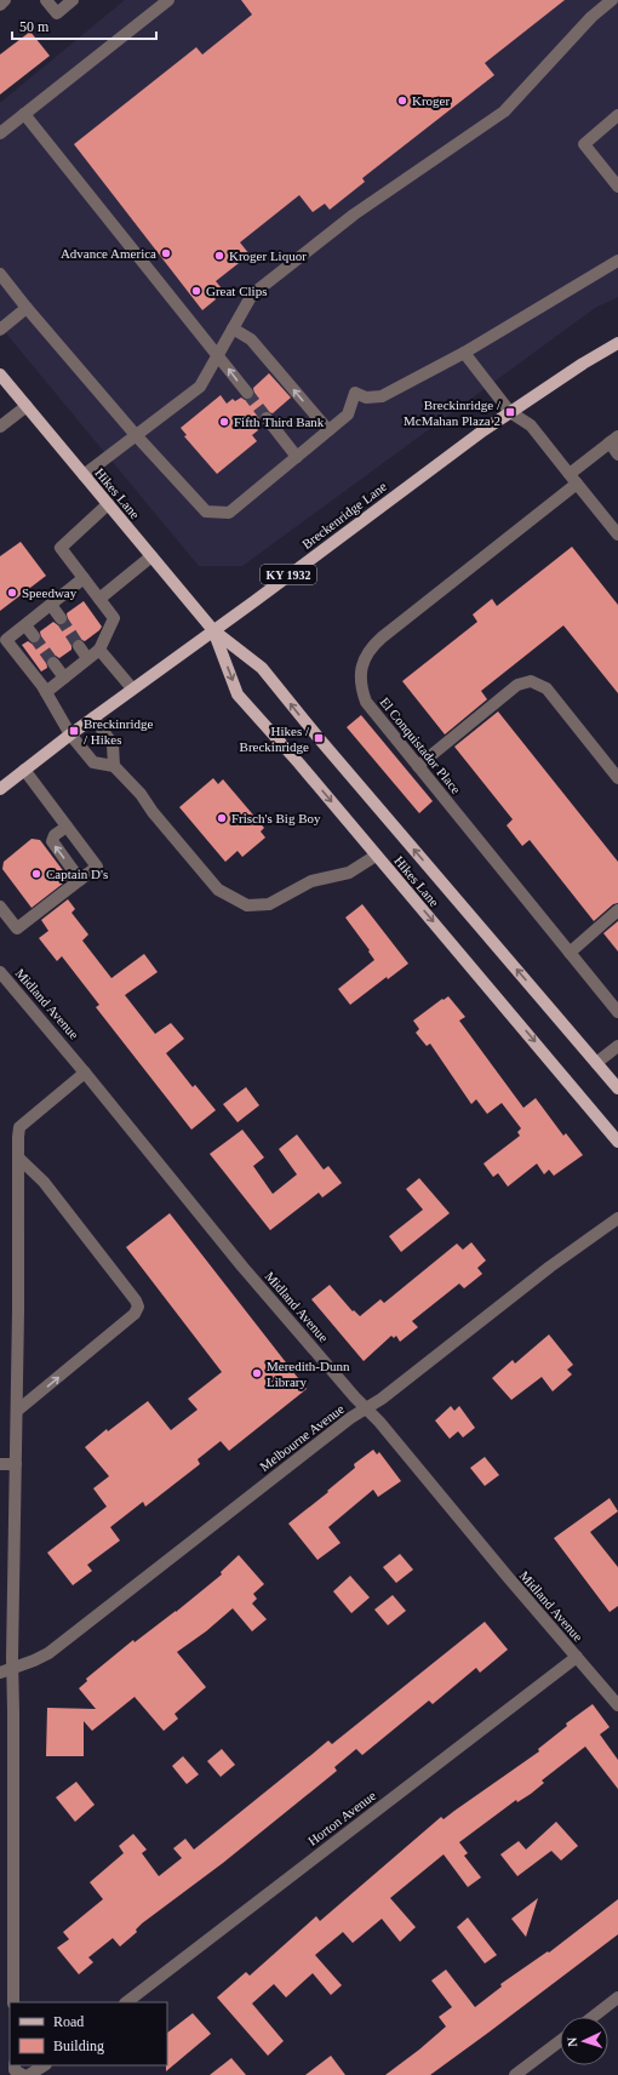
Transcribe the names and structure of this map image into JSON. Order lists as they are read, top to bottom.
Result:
{
  "streets": {
    "main road": ["Hikes Lane", "Breckenridge Lane", "KY 1932"],
    "street": [
      "El Conquistador Place",
      "Midland Avenue",
      "Melbourne Avenue",
      "Horton Avenue"
    ]
  },
  "crossings": [
    ["Hikes Lane", "Breckenridge Lane"],
    ["Midland Avenue", "Melbourne Avenue"],
    ["Midland Avenue", "Horton Avenue"]
  ],
  "places": {
    "other": [
      "Kroger",
      "Advance America",
      "Kroger Liquor",
      "Great Clips",
      "Fifth Third Bank",
      "Speedway",
      "Frisch's Big Boy",
      "Captain D's",
      "Meredith-Dunn Library"
    ],
    "transit": ["Breckinridge / McMahan Plaza 2", "Breckinridge / Hikes", "Hikes / Breckinridge"]
  },
  "legend": ["Road", "Building"],
  "scale_bar": "50 m",
  "north": "left"
}
